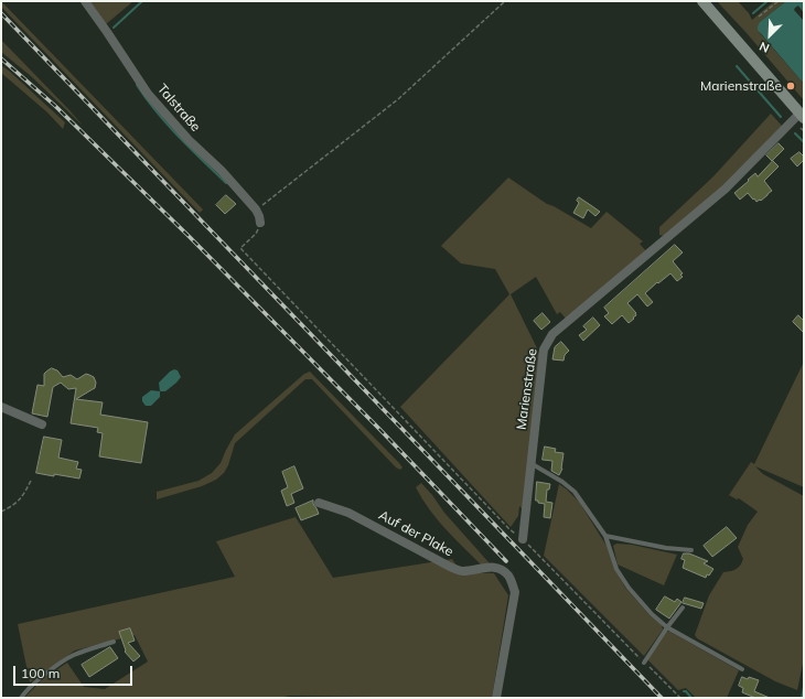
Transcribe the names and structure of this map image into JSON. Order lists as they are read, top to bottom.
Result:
{
  "streets": {
    "street": ["Talstraße", "Marienstraße", "Auf der Plake"]
  },
  "places": ["Marienstraße"],
  "scale_bar": "100 m",
  "north": "bottom left"
}
